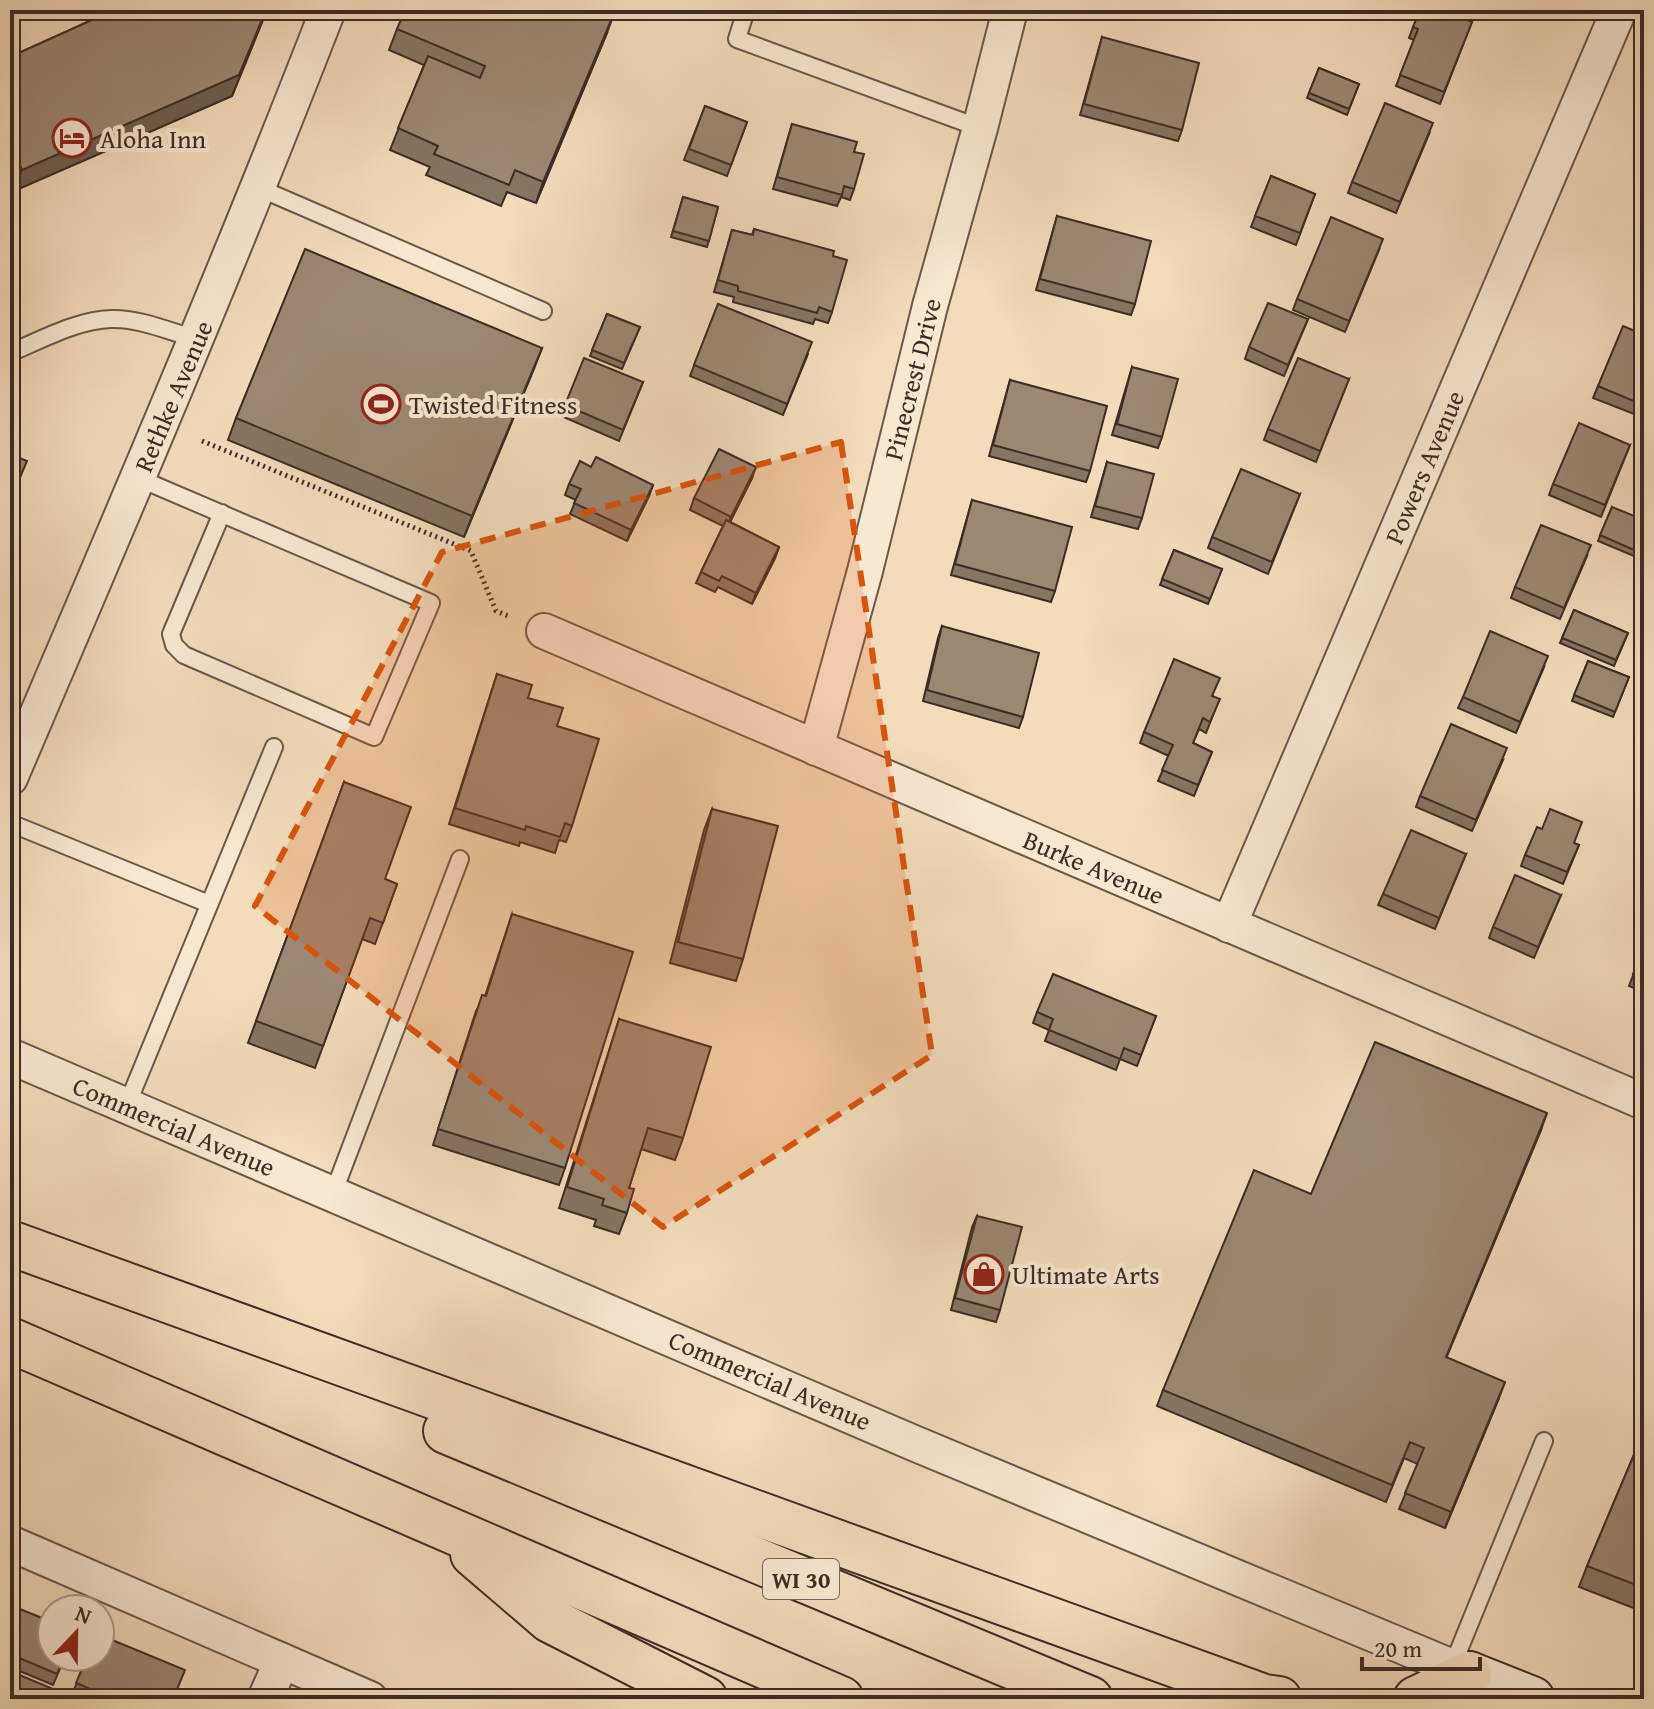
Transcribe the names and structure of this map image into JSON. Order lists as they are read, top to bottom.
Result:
{
  "streets": {
    "highway": ["WI 30"],
    "street": [
      "Pinecrest Drive",
      "Rethke Avenue",
      "Powers Avenue",
      "Burke Avenue",
      "Commercial Avenue"
    ]
  },
  "crossings": [
    ["Pinecrest Drive", "Burke Avenue"],
    ["Powers Avenue", "Burke Avenue"]
  ],
  "places": {
    "hotel": ["Aloha Inn"],
    "sports": ["Twisted Fitness"],
    "shop": ["Ultimate Arts"]
  },
  "scale_bar": "20 m",
  "north": "top"
}
